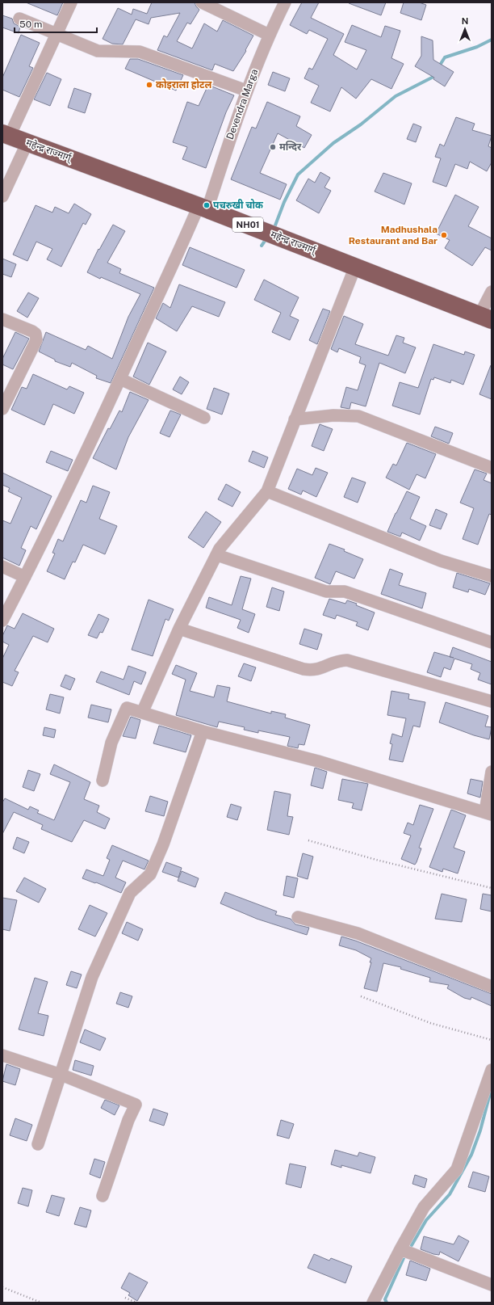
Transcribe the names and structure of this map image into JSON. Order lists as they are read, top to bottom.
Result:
{
  "streets": {
    "highway": ["महेन्द्र राज्मार्ग्", "NH01"],
    "street": ["Devendra Marga"]
  },
  "crossings": [
    ["Devendra Marga", "महेन्द्र राज्मार्ग्"]
  ],
  "places": [
    "कोइराला होटल",
    "मन्दिर",
    "पचरुखी चोक",
    "Madhushala Restaurant and Bar"
  ],
  "scale_bar": "50 m",
  "north": "top"
}
